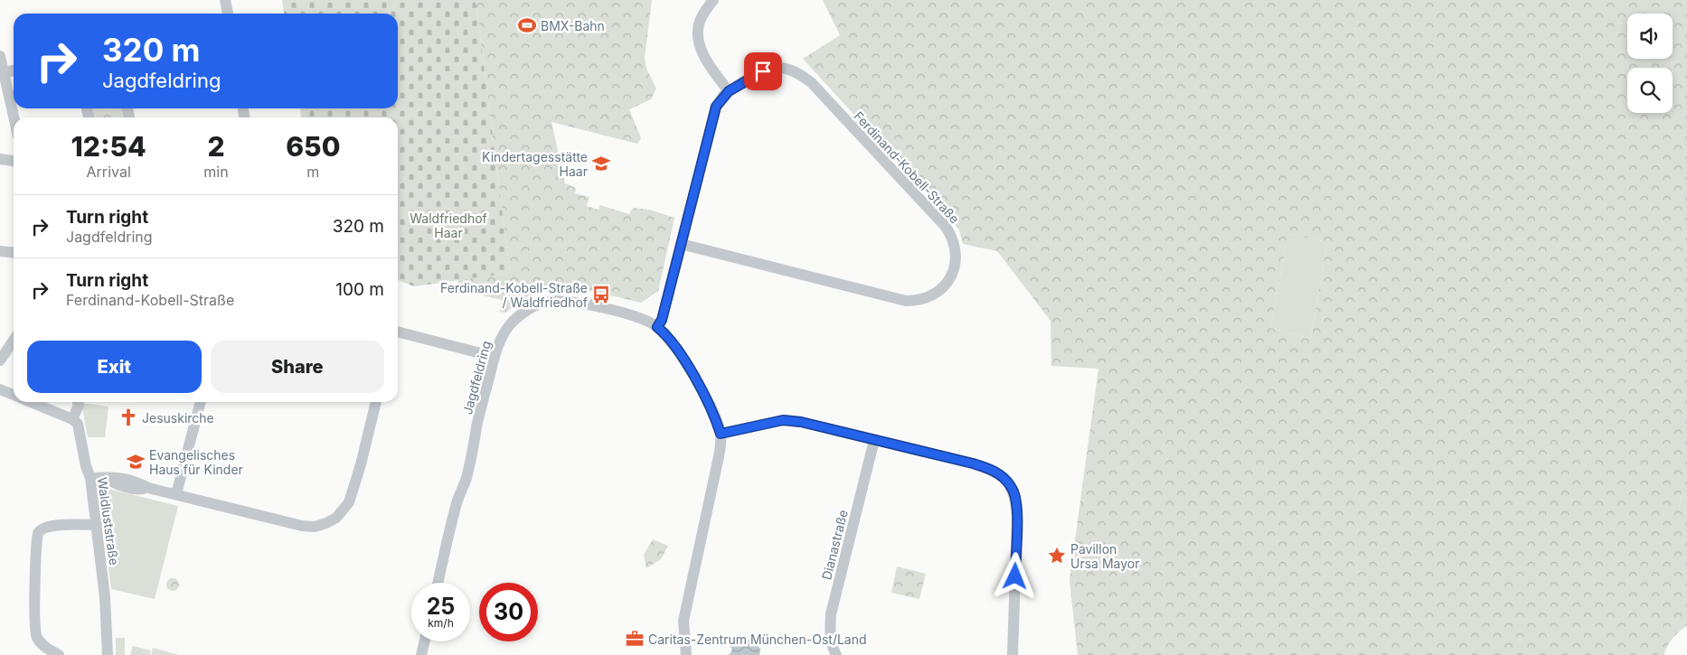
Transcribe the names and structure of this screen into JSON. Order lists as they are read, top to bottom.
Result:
{
  "streets": {
    "street": [
      "Ferdinand-Kobell-Straße",
      "Jagdfeldring",
      "Waldluststraße",
      "Dianastraße"
    ]
  },
  "crossings": [
    ["Ferdinand-Kobell-Straße", "Jagdfeldring"]
  ],
  "parks": ["Waldfriedhof Haar"],
  "places": {
    "sports": ["BMX-Bahn"],
    "school or university": ["Kindertagesstätte Haar", "Evangelisches Haus für Kinder"],
    "bus stop": ["Ferdinand-Kobell-Straße / Waldfriedhof"],
    "church": ["Jesuskirche"],
    "place": ["Pavillon Ursa Mayor"],
    "office": ["Caritas-Zentrum München-Ost/Land"]
  },
  "page": {
    "turn": ["320 m", "Jagdfeldring"],
    "eta": [
      "12:54",
      "Arrival",
      "2",
      "min",
      "650",
      "m"
    ],
    "list": [
      {
        "name": "Turn right",
        "note": "Jagdfeldring",
        "value": "320 m"
      },
      {
        "name": "Turn right",
        "note": "Ferdinand-Kobell-Straße",
        "value": "100 m"
      }
    ],
    "buttons": ["Exit", "Share"],
    "speed": "25 km/h",
    "limit": "30"
  }
}
